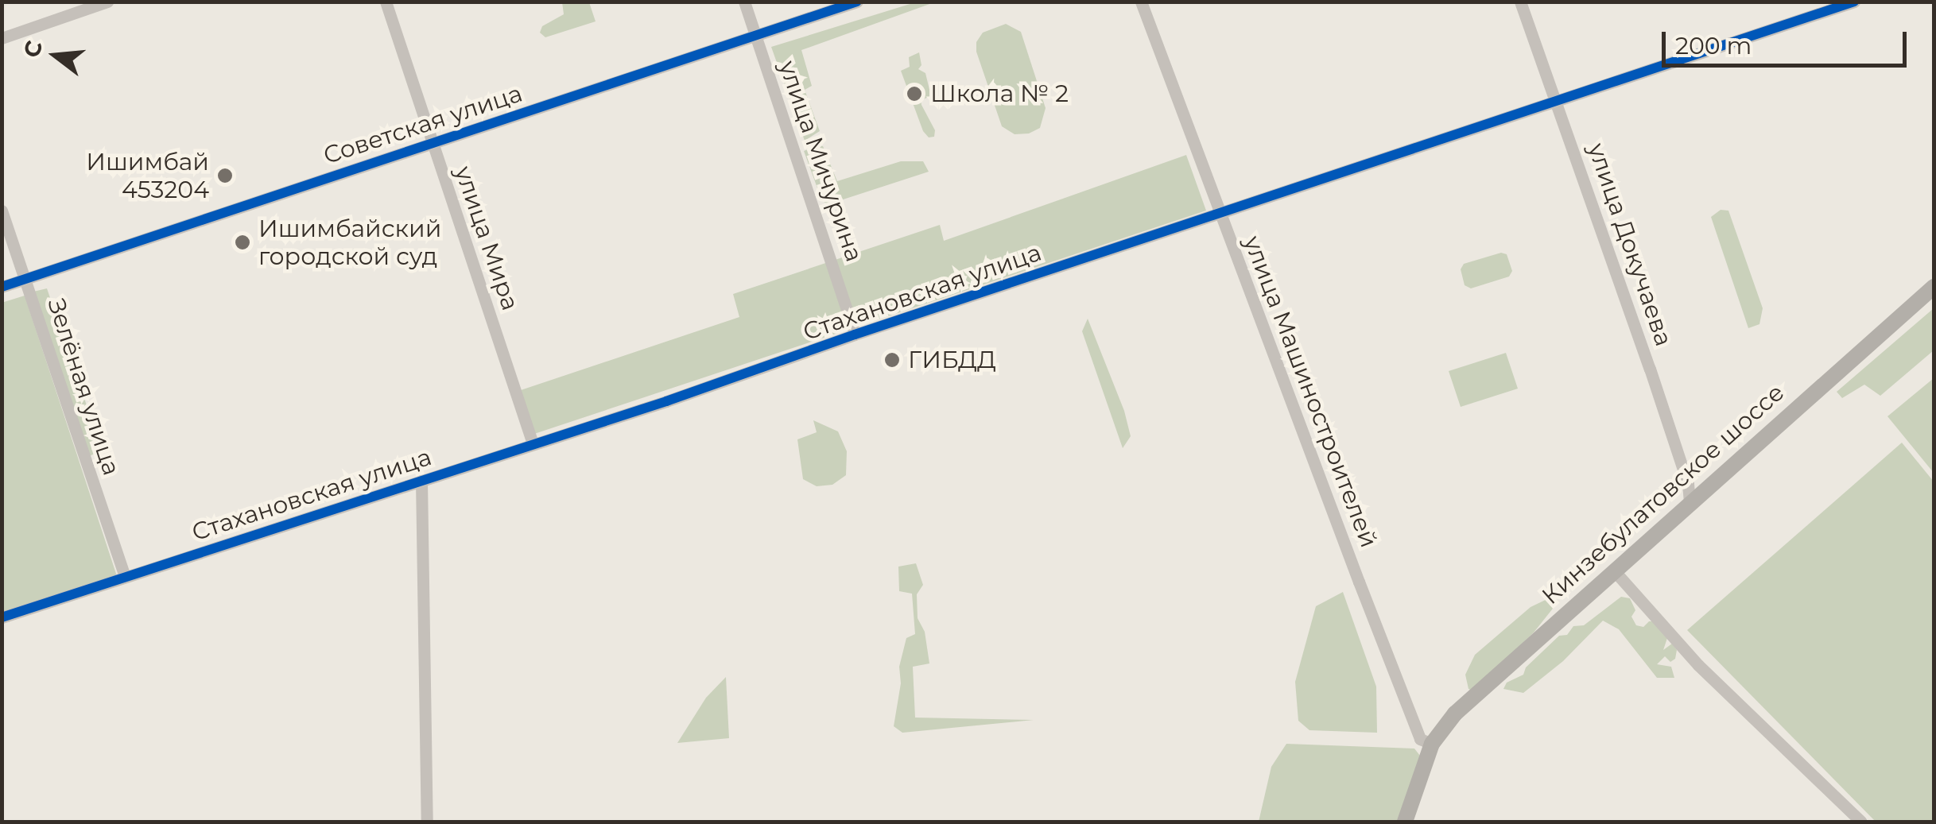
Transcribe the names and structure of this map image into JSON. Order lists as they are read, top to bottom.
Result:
{
  "streets": {
    "main road": ["Кинзебулатовское шоссе"],
    "street": [
      "Советская улица",
      "улица Мичурина",
      "улица Мира",
      "улица Докучаева",
      "Стахановская улица",
      "Зелёная улица",
      "улица Машиностроителей"
    ]
  },
  "crossings": [
    ["Советская улица", "улица Мичурина"],
    ["Советская улица", "улица Мира"],
    ["Советская улица", "Зелёная улица"],
    ["улица Мичурина", "Стахановская улица"],
    ["улица Мира", "Стахановская улица"],
    ["улица Докучаева", "Стахановская улица"],
    ["улица Докучаева", "Кинзебулатовское шоссе"],
    ["Стахановская улица", "Зелёная улица"],
    ["Стахановская улица", "улица Машиностроителей"],
    ["улица Машиностроителей", "Кинзебулатовское шоссе"]
  ],
  "places": [
    "Школа № 2",
    "Ишимбай 453204",
    "Ишимбайский городской суд",
    "ГИБДД"
  ],
  "scale_bar": "200 m",
  "north": "left"
}
